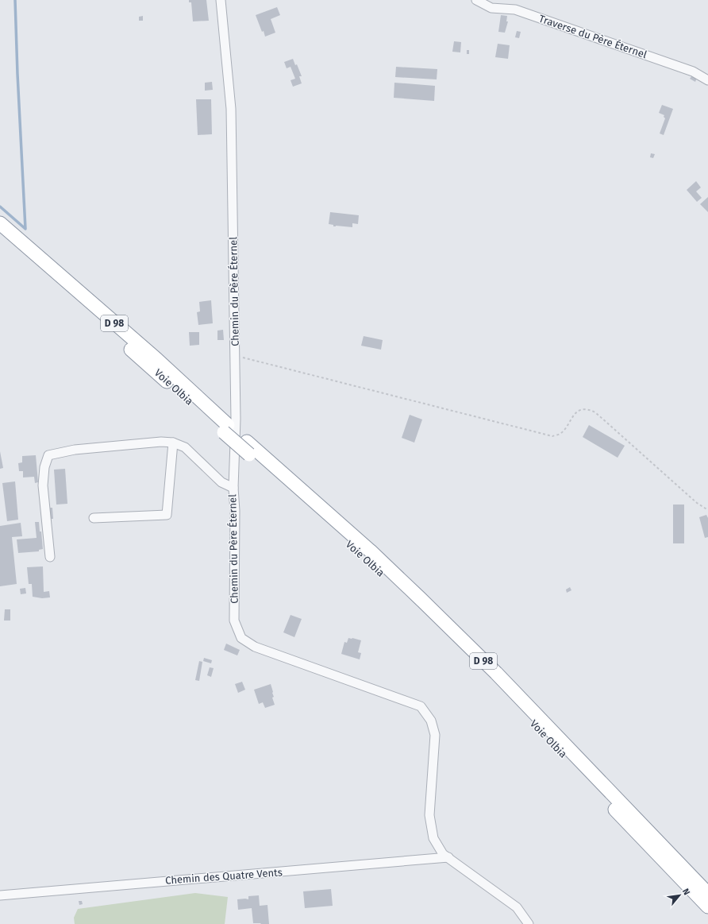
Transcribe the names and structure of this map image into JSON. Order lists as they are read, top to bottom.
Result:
{
  "streets": {
    "highway": ["D 98", "Voie Olbia"],
    "street": ["Traverse du Père Éternel", "Chemin du Père Éternel", "Chemin des Quatre Vents"]
  },
  "crossings": [
    ["Chemin du Père Éternel", "Chemin des Quatre Vents"]
  ],
  "north": "top right"
}
